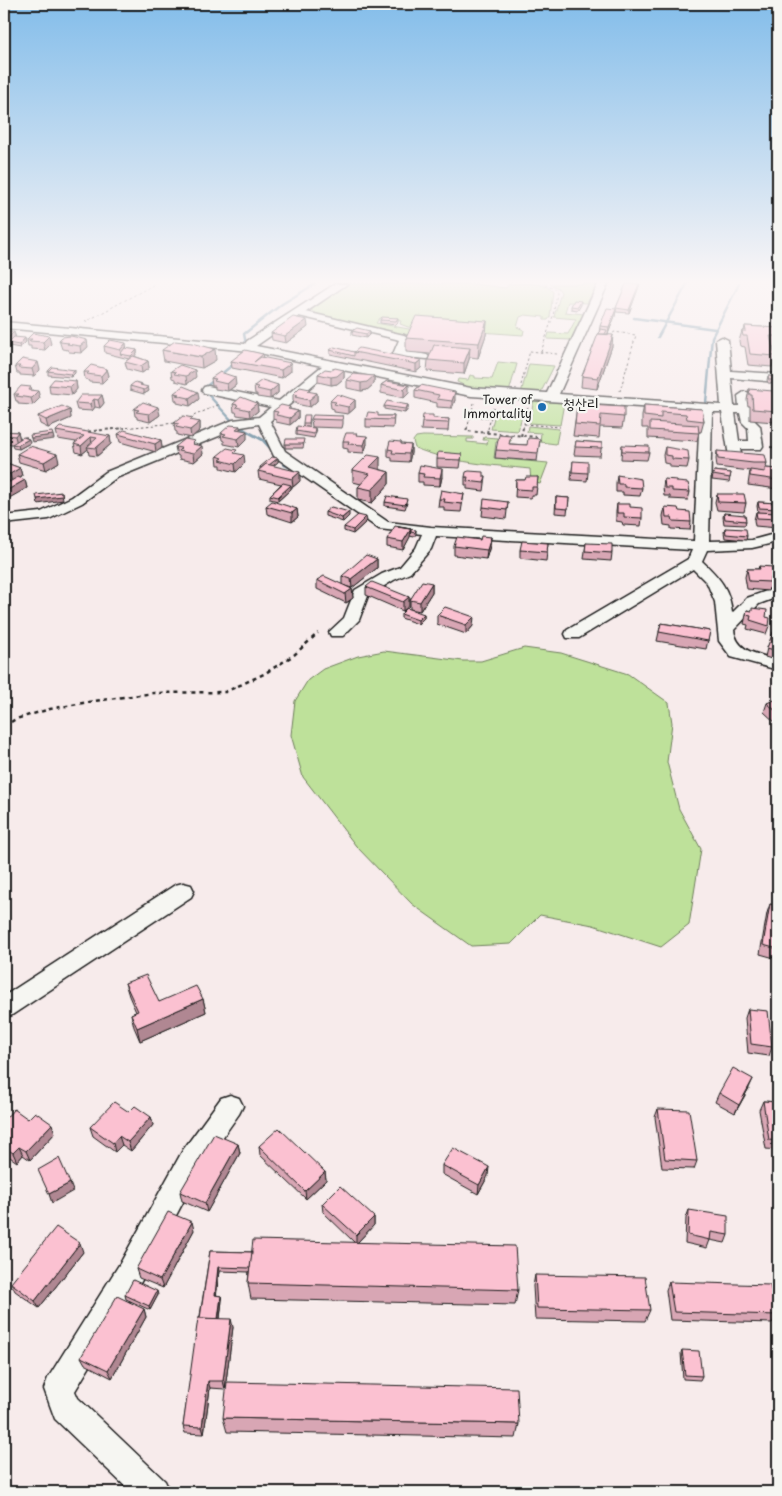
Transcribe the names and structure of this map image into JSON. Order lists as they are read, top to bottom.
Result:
{
  "districts": ["청산리"],
  "places": ["Tower of Immortality"]
}
